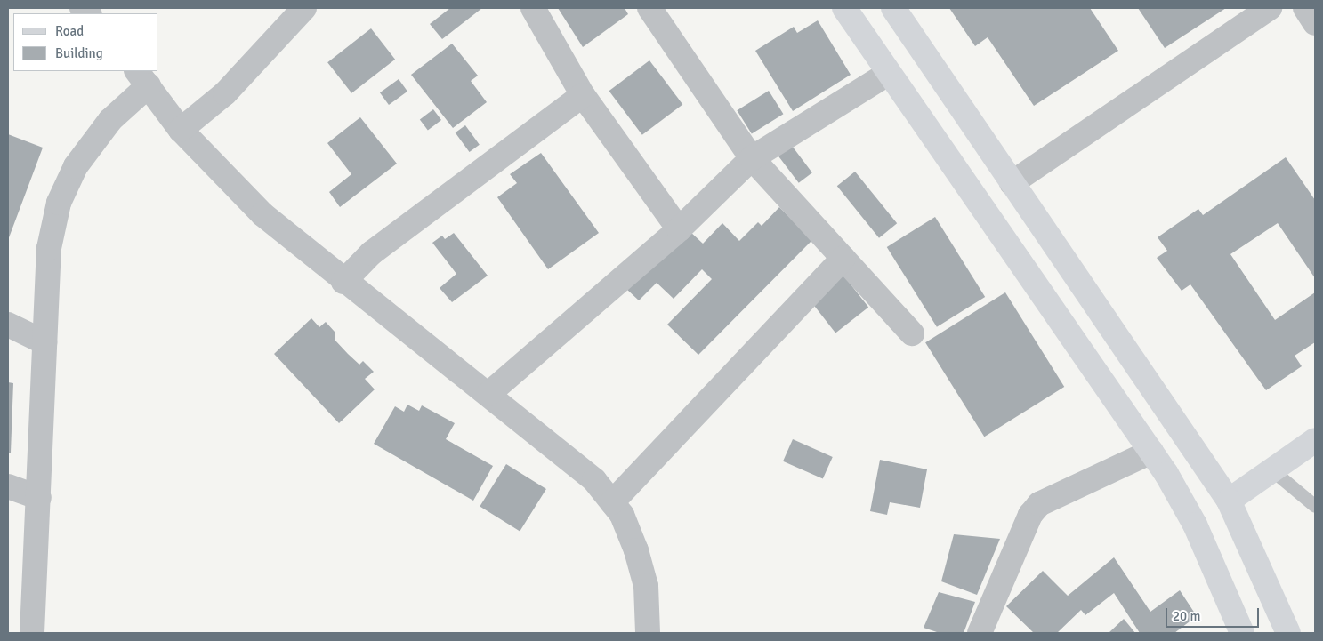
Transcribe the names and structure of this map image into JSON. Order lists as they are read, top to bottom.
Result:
{
  "legend": ["Road", "Building"],
  "scale_bar": "20 m"
}
